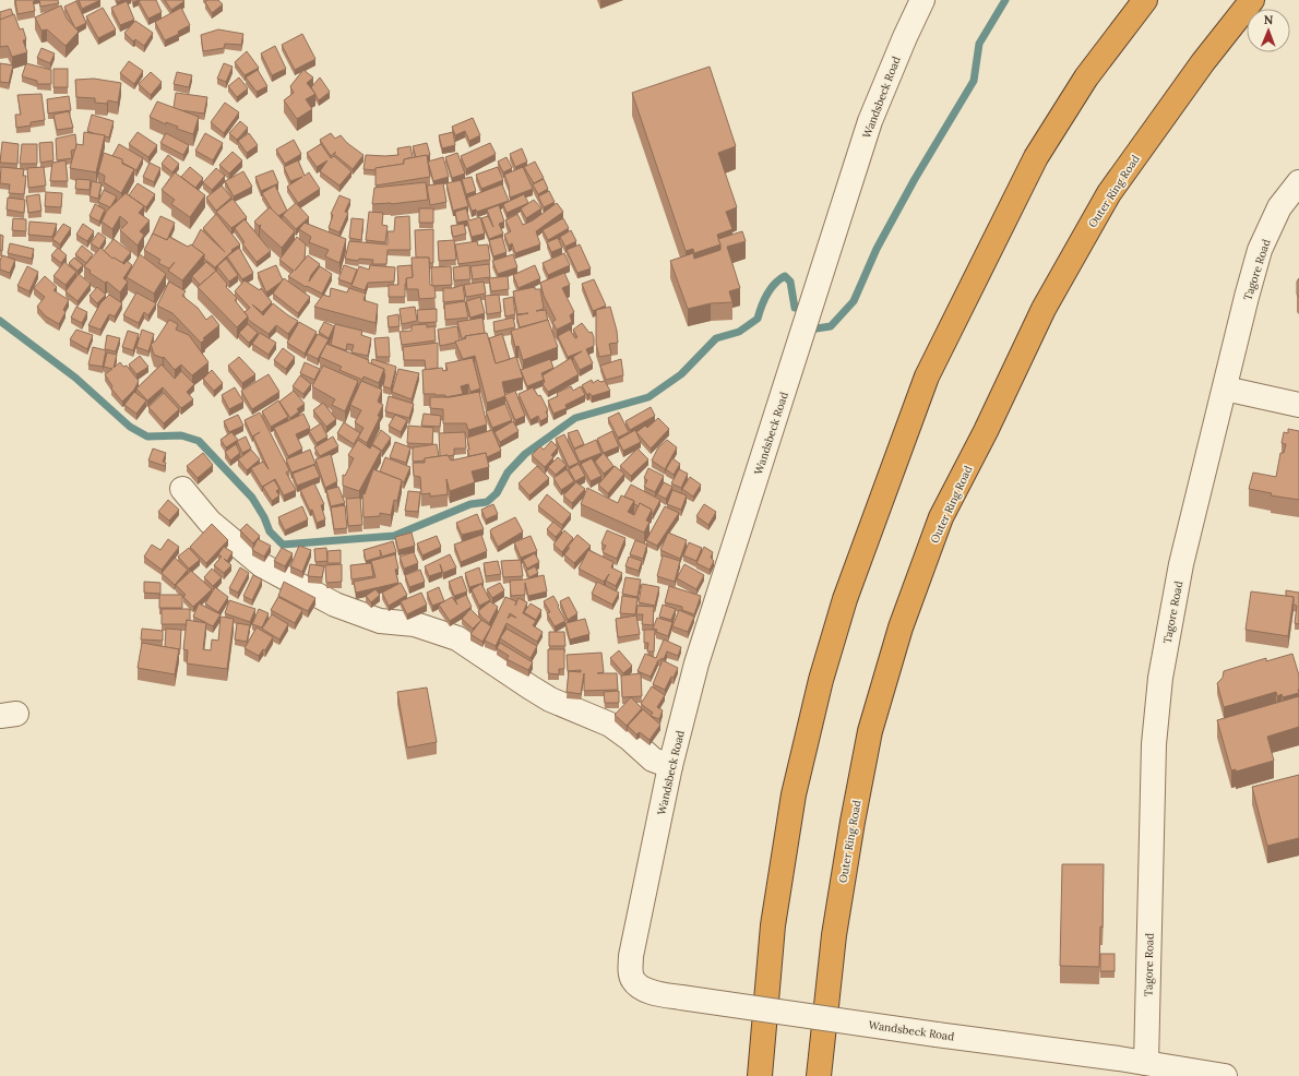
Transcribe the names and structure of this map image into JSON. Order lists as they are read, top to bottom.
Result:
{
  "streets": {
    "highway": ["Outer Ring Road"],
    "street": ["Wandsbeck Road", "Tagore Road"]
  },
  "crossings": [
    ["Wandsbeck Road", "Tagore Road"]
  ],
  "north": "top"
}
